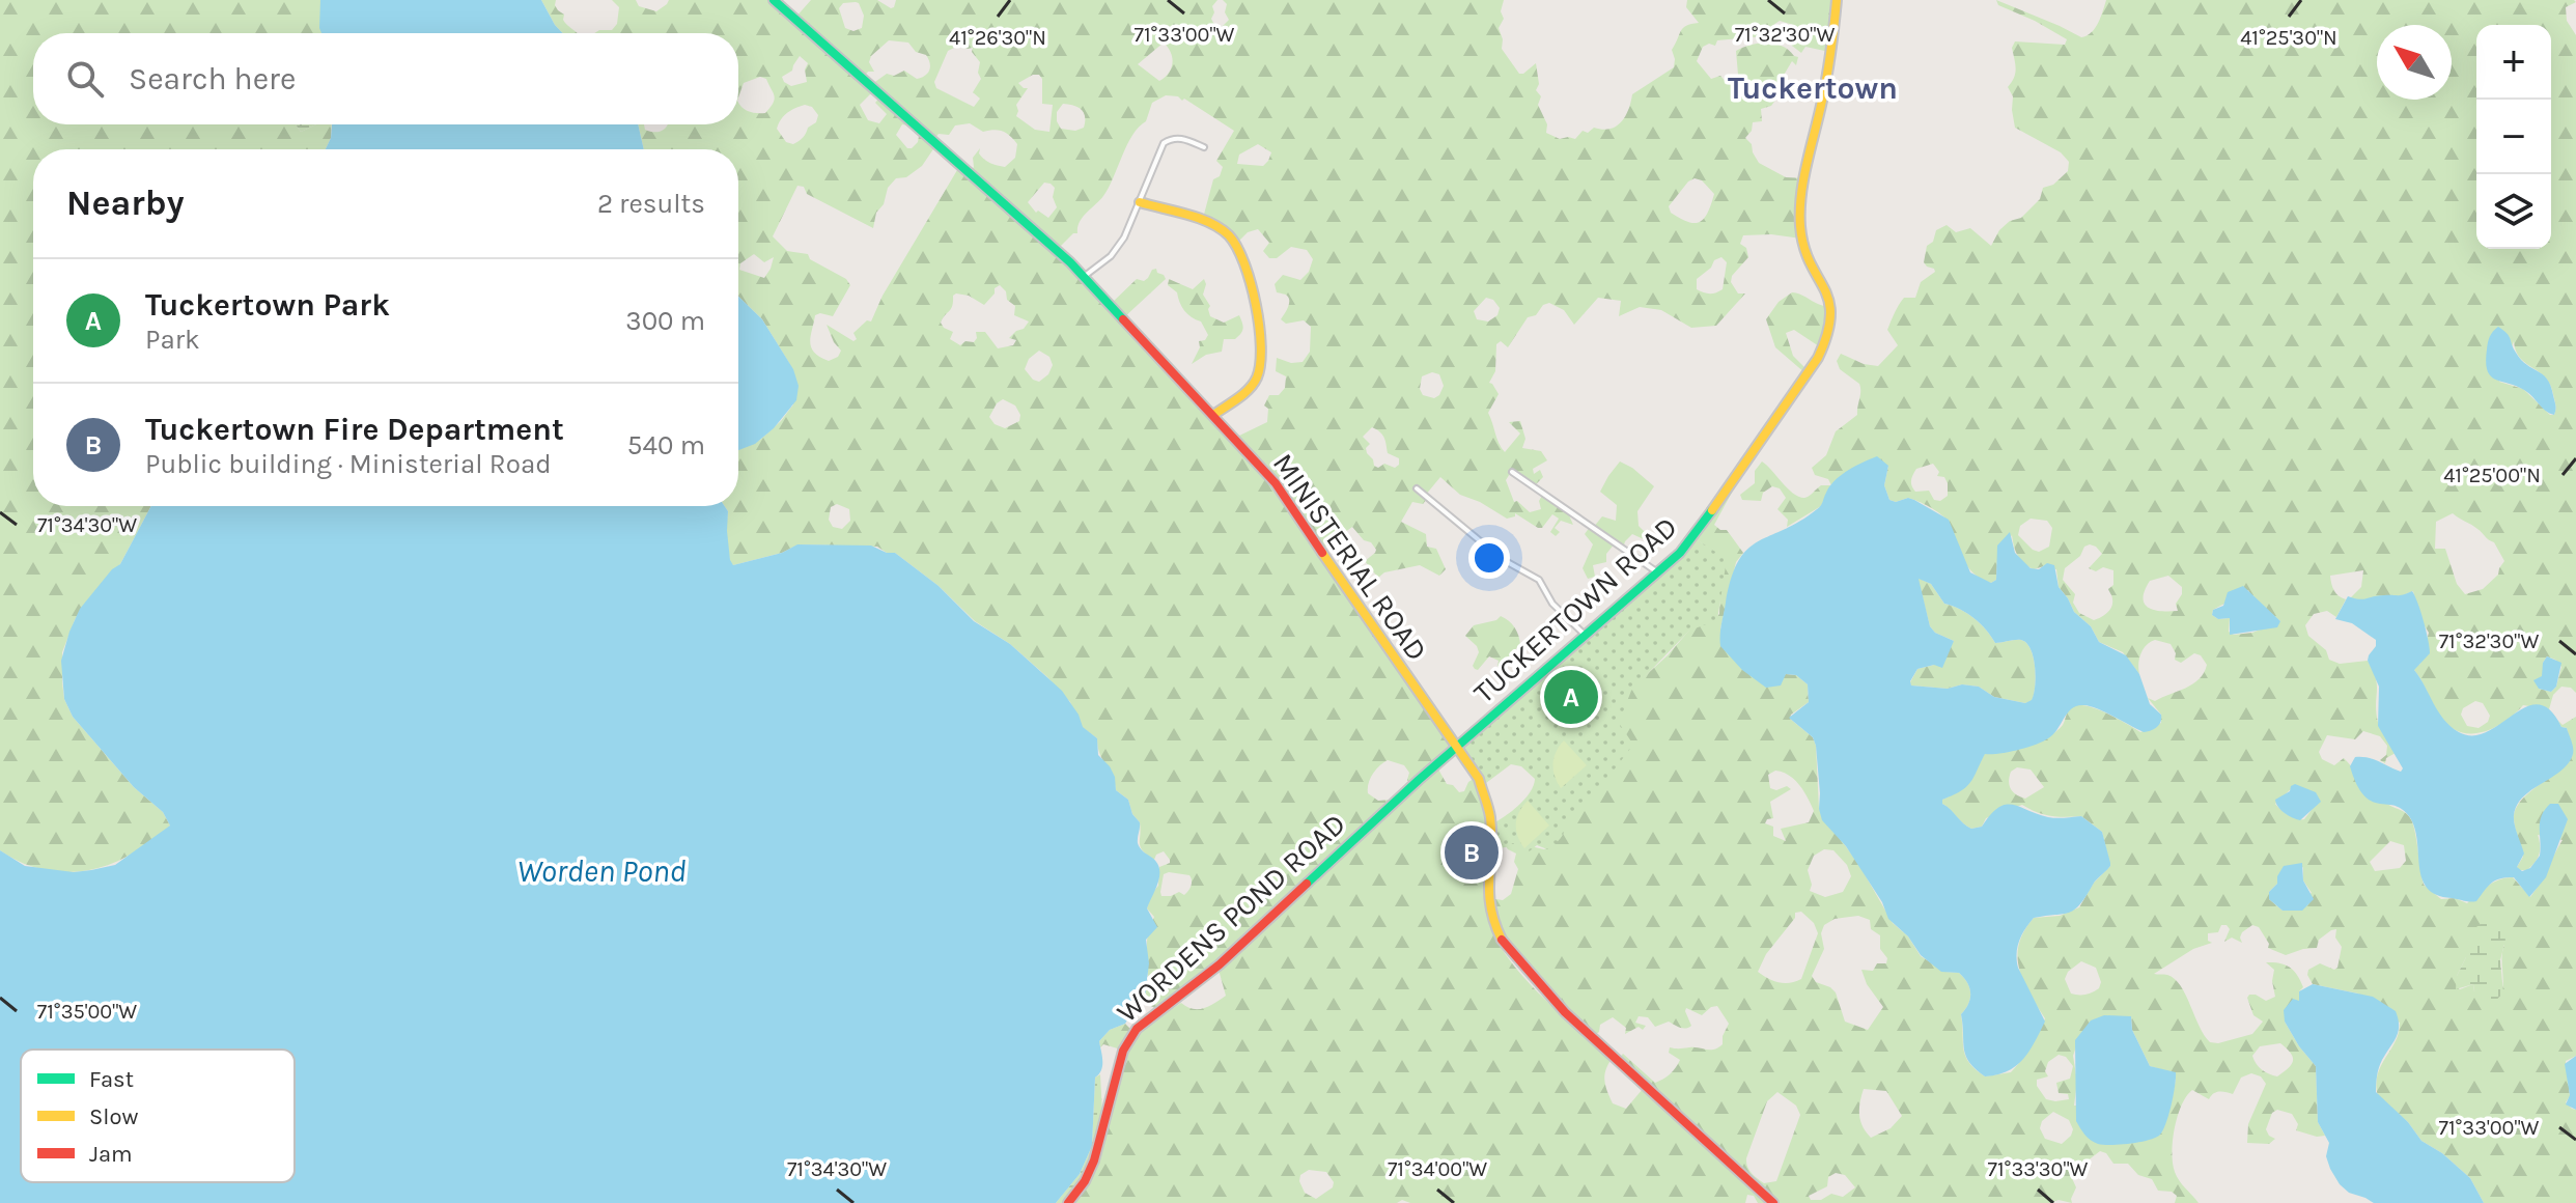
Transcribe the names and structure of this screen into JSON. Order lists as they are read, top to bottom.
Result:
{
  "streets": {
    "street": ["MINISTERIAL ROAD", "TUCKERTOWN ROAD", "WORDENS POND ROAD"]
  },
  "crossings": [
    ["MINISTERIAL ROAD", "TUCKERTOWN ROAD"],
    ["MINISTERIAL ROAD", "WORDENS POND ROAD"],
    ["TUCKERTOWN ROAD", "WORDENS POND ROAD"]
  ],
  "districts": ["Tuckertown"],
  "water": ["Worden Pond"],
  "legend": ["Fast", "Slow", "Jam"],
  "north": "top left",
  "page": {
    "map_buttons": ["+", "−"],
    "search": "Search here",
    "heading": ["Nearby", "2 results"],
    "list": [
      {
        "mark": "A",
        "name": "Tuckertown Park",
        "note": "Park",
        "value": "300 m"
      },
      {
        "mark": "B",
        "name": "Tuckertown Fire Department",
        "note": "Public building · Ministerial Road",
        "value": "540 m"
      }
    ],
    "pins": ["A", "B"]
  },
  "coordinates": [
    "71°33'00\"W",
    "71°32'30\"W",
    "41°26'30\"N",
    "41°25'30\"N",
    "41°25'00\"N",
    "71°34'30\"W",
    "71°35'00\"W",
    "71°34'00\"W",
    "71°33'30\"W"
  ]
}
